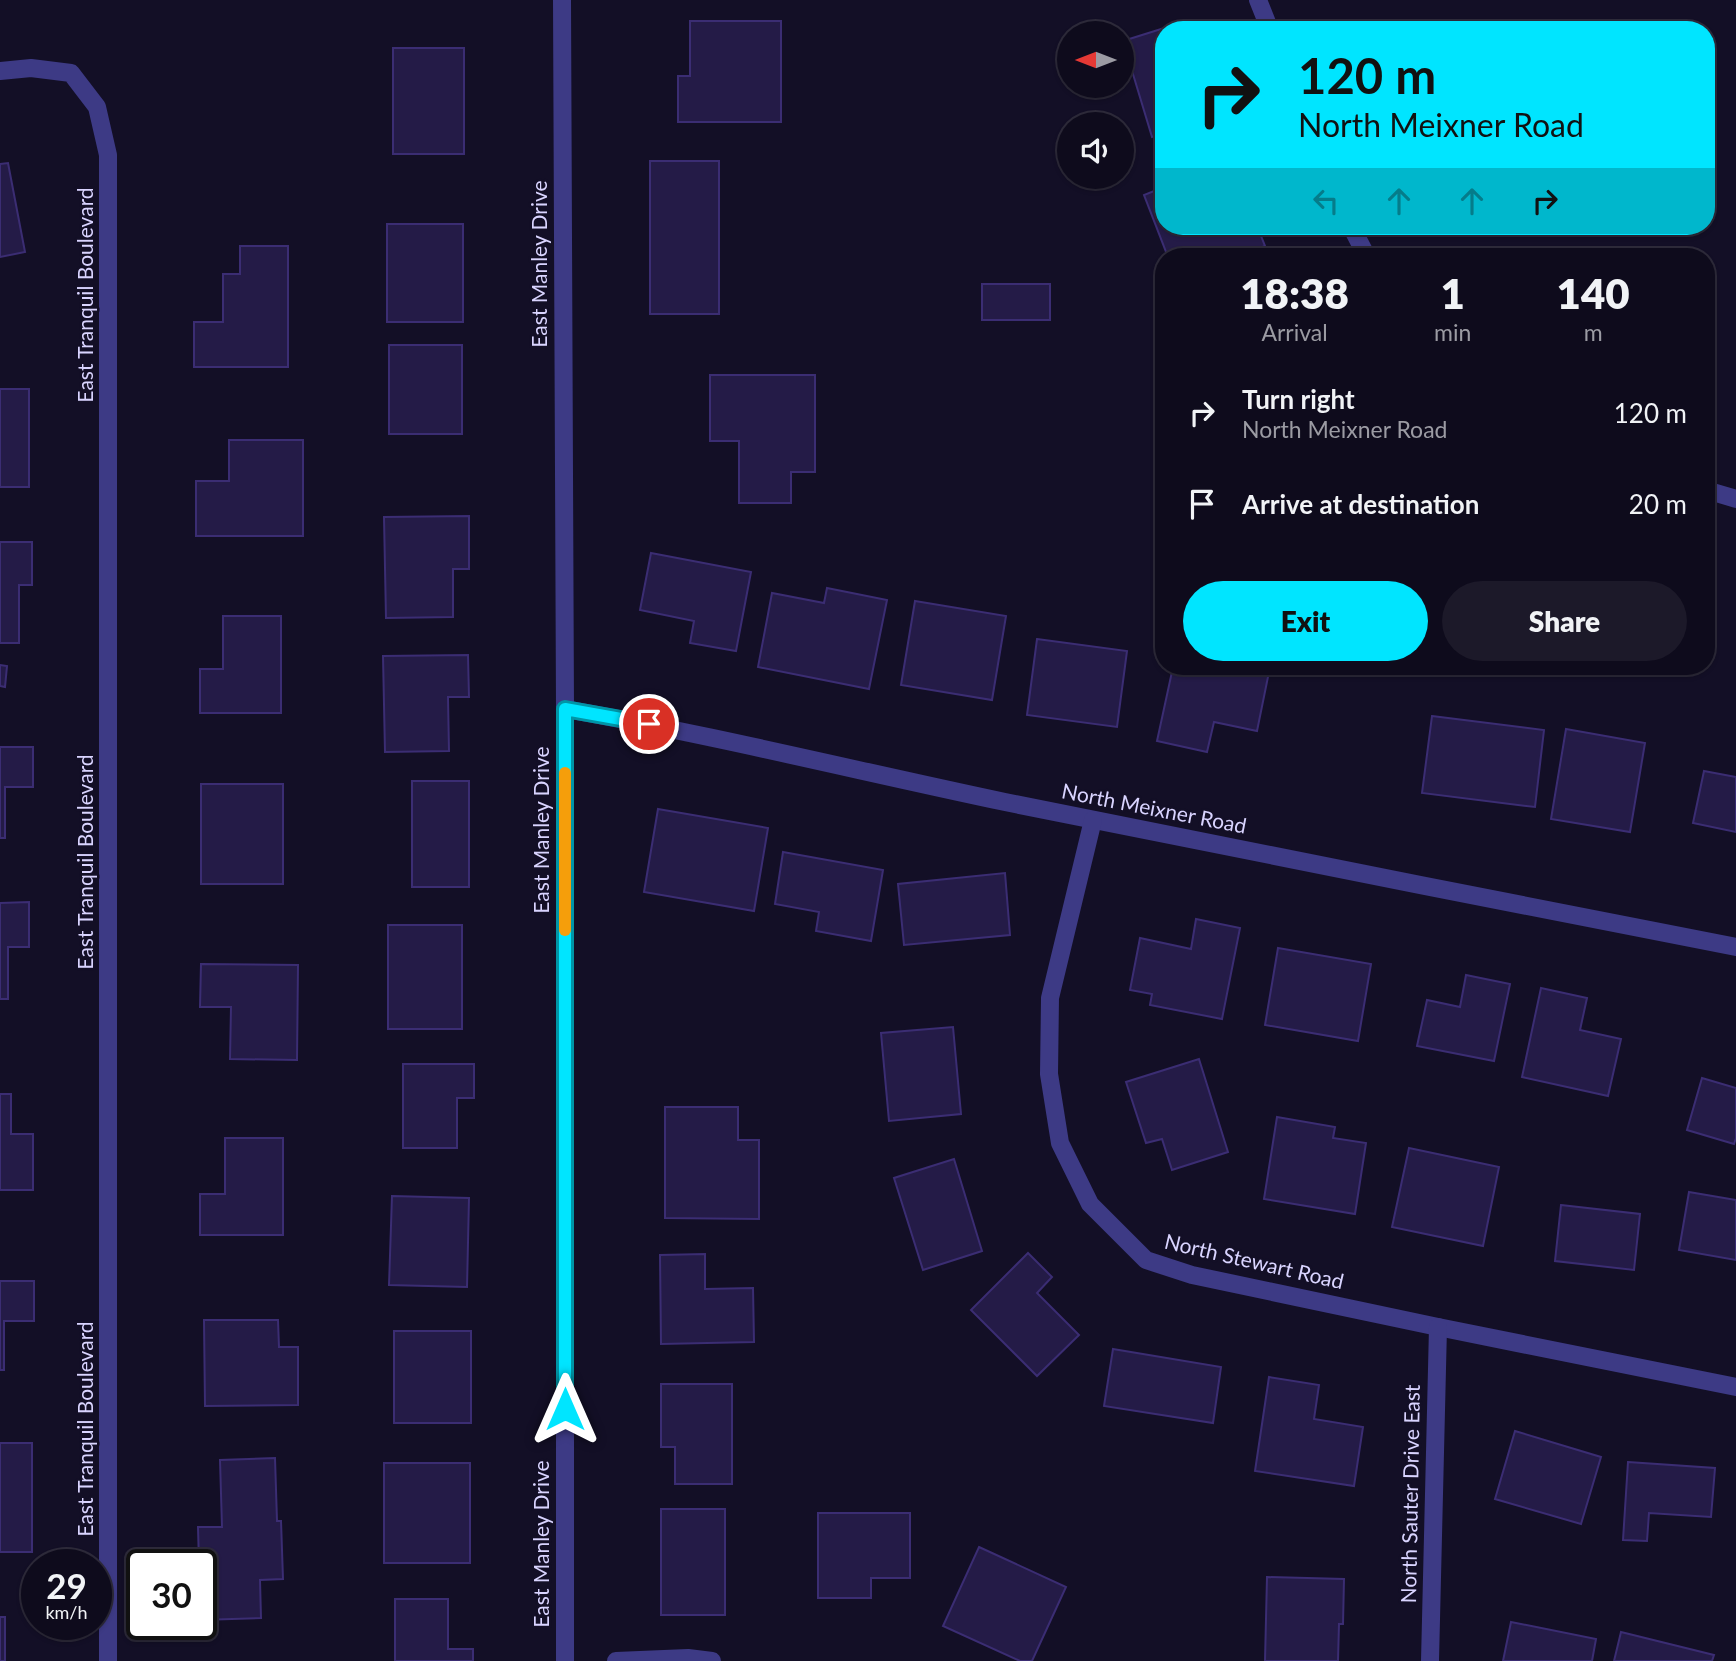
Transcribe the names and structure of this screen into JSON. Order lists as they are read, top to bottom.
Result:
{
  "streets": {
    "street": [
      "East Manley Drive",
      "East Tranquil Boulevard",
      "North Meixner Road",
      "North Stewart Road",
      "North Sauter Drive East"
    ]
  },
  "crossings": [
    ["East Manley Drive", "North Meixner Road"],
    ["North Meixner Road", "North Stewart Road"],
    ["North Stewart Road", "North Sauter Drive East"]
  ],
  "north": "left",
  "page": {
    "turn": ["120 m", "North Meixner Road"],
    "eta": [
      "18:38",
      "Arrival",
      "1",
      "min",
      "140",
      "m"
    ],
    "list": [
      {
        "name": "Turn right",
        "note": "North Meixner Road",
        "value": "120 m"
      },
      {
        "name": "Arrive at destination",
        "value": "20 m"
      }
    ],
    "buttons": ["Exit", "Share"],
    "speed": "29 km/h",
    "limit": "30"
  }
}
